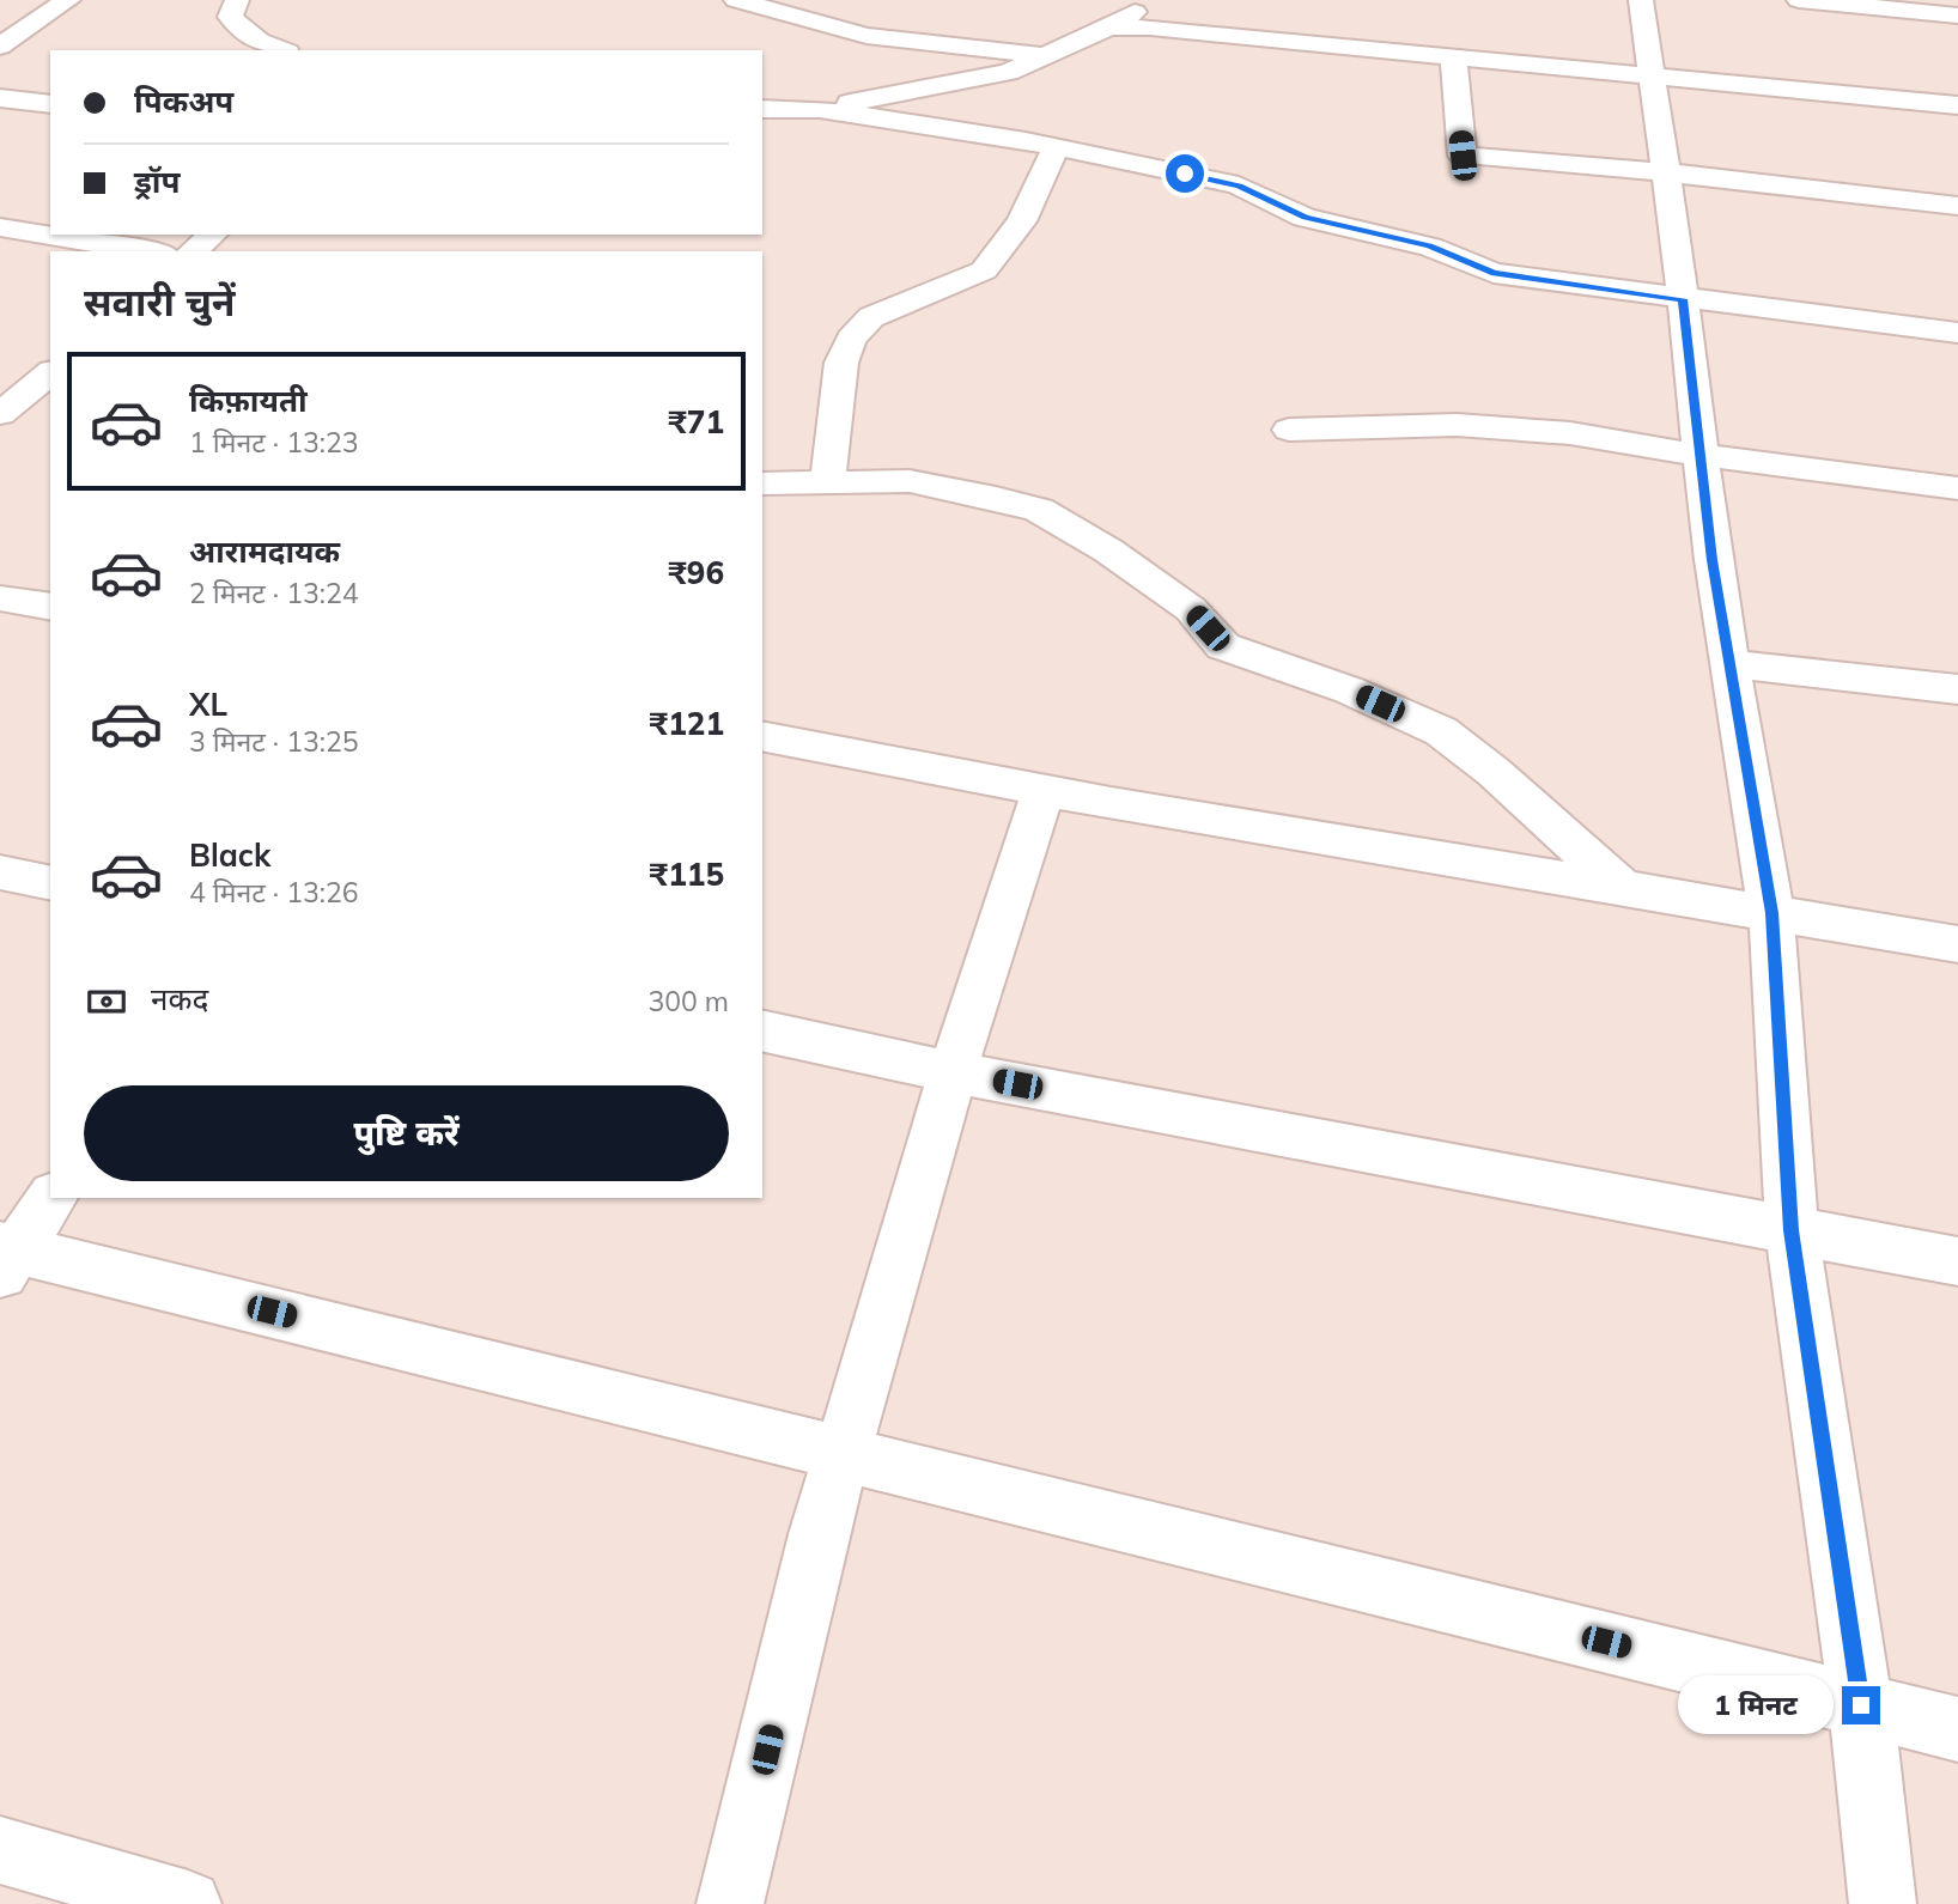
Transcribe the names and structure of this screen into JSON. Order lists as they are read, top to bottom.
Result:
{
  "page": {
    "banner": ["पिकअप", "ड्रॉप"],
    "heading": "सवारी चुनें",
    "list": [
      {
        "name": "किफ़ायती",
        "note": "1 मिनट · 13:23",
        "value": "₹71"
      },
      {
        "name": "आरामदायक",
        "note": "2 मिनट · 13:24",
        "value": "₹96"
      },
      {
        "name": "XL",
        "note": "3 मिनट · 13:25",
        "value": "₹121"
      },
      {
        "name": "Black",
        "note": "4 मिनट · 13:26",
        "value": "₹115"
      }
    ],
    "pay": ["नकद", "300 m"],
    "buttons": "पुष्टि करें",
    "bubble": "1 मिनट"
  }
}
